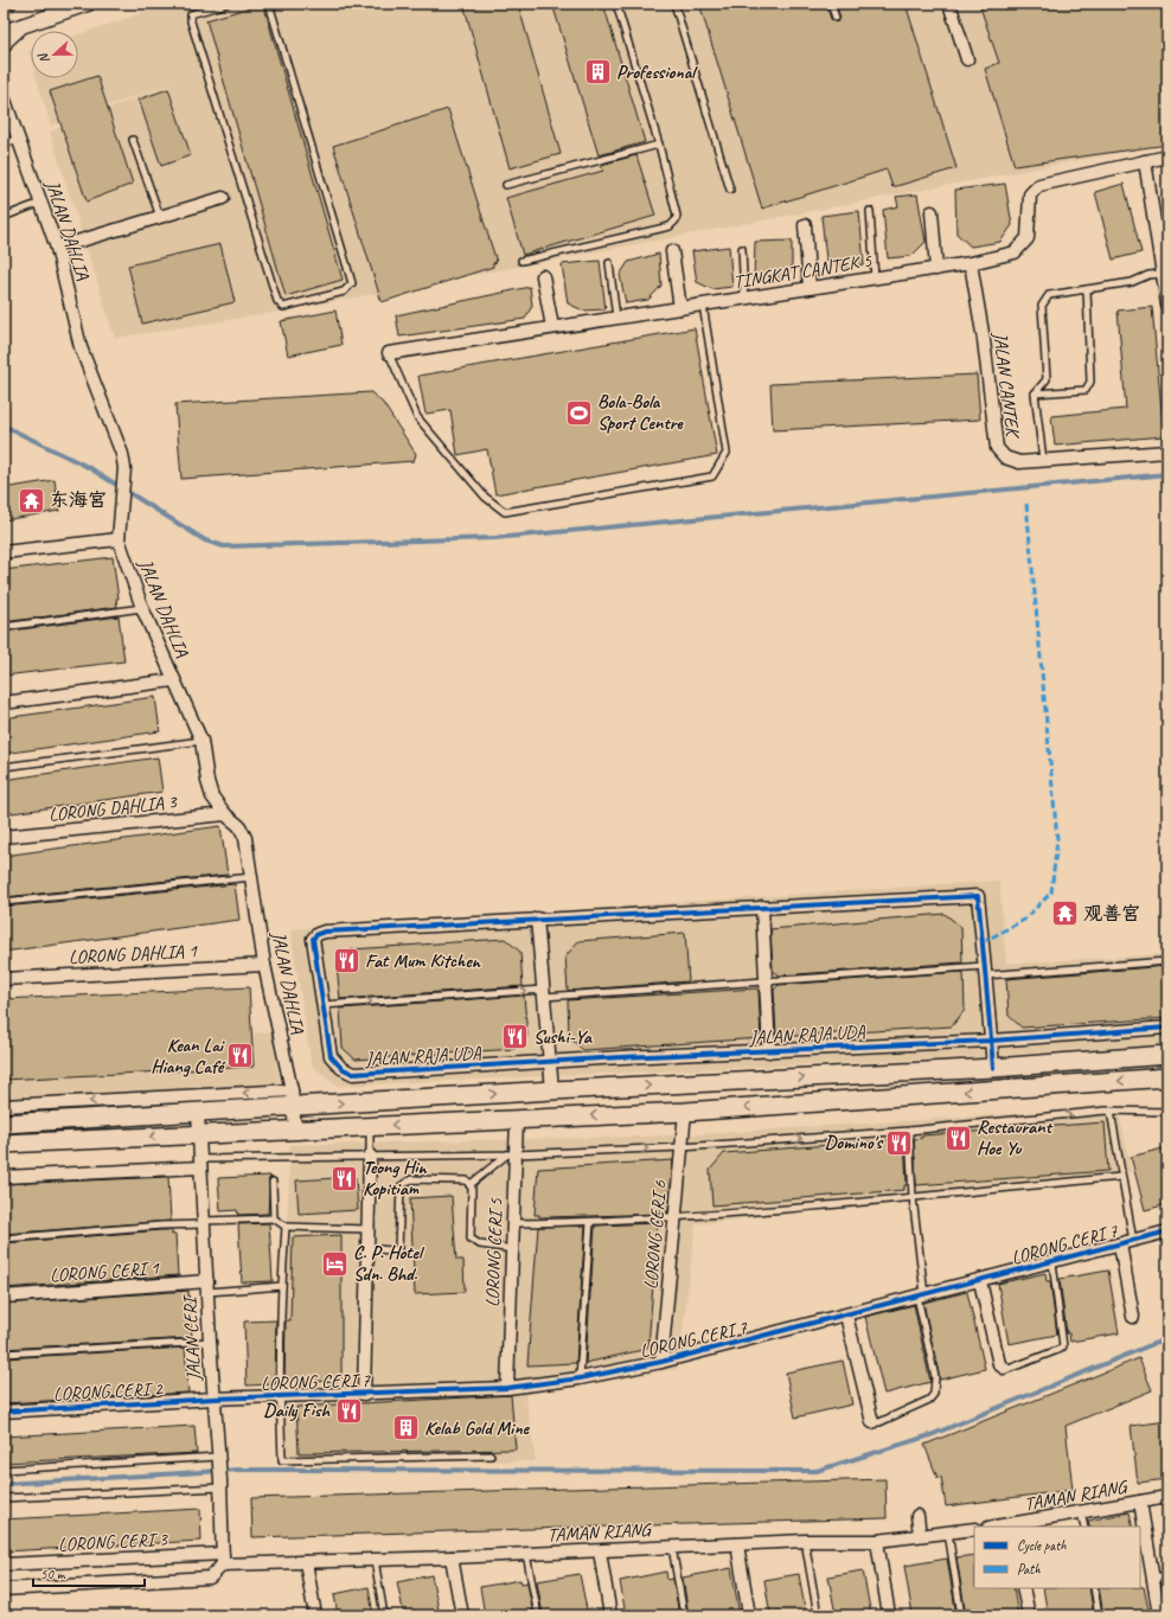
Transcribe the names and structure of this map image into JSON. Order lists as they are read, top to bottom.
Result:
{
  "streets": {
    "street": [
      "JALAN DAHLIA",
      "TINGKAT CANTEK 5",
      "JALAN CANTEK",
      "LORONG DAHLIA 3",
      "LORONG DAHLIA 1",
      "JALAN RAJA UDA",
      "LORONG CERI 6",
      "LORONG CERI 7",
      "LORONG CERI 5",
      "LORONG CERI 1",
      "JALAN CERI",
      "LORONG CERI 2",
      "TAMAN RIANG",
      "LORONG CERI 3"
    ]
  },
  "crossings": [
    ["JALAN DAHLIA", "LORONG DAHLIA 3"],
    ["JALAN DAHLIA", "LORONG DAHLIA 1"],
    ["TINGKAT CANTEK 5", "JALAN CANTEK"],
    ["LORONG CERI 6", "LORONG CERI 7"],
    ["LORONG CERI 7", "LORONG CERI 5"],
    ["LORONG CERI 7", "JALAN CERI"],
    ["LORONG CERI 7", "LORONG CERI 2"],
    ["LORONG CERI 1", "JALAN CERI"],
    ["JALAN CERI", "LORONG CERI 2"],
    ["JALAN CERI", "TAMAN RIANG"],
    ["JALAN CERI", "LORONG CERI 3"],
    ["TAMAN RIANG", "LORONG CERI 3"]
  ],
  "places": {
    "building": ["Professional", "Kelab Gold Mine"],
    "sports": ["Bola-Bola Sport Centre"],
    "temple": ["东海宫", "观善宫"],
    "restaurant": [
      "Fat Mum Kitchen",
      "Sushi-Ya",
      "Kean Lai Hiang Café",
      "Restaurant Hoe Yu",
      "Domino's",
      "Teong Hin Kopitiam",
      "Daily Fish"
    ],
    "hotel": ["C. P. Hotel Sdn. Bhd."]
  },
  "legend": ["Cycle path", "Path"],
  "scale_bar": "50 m",
  "north": "left"
}
